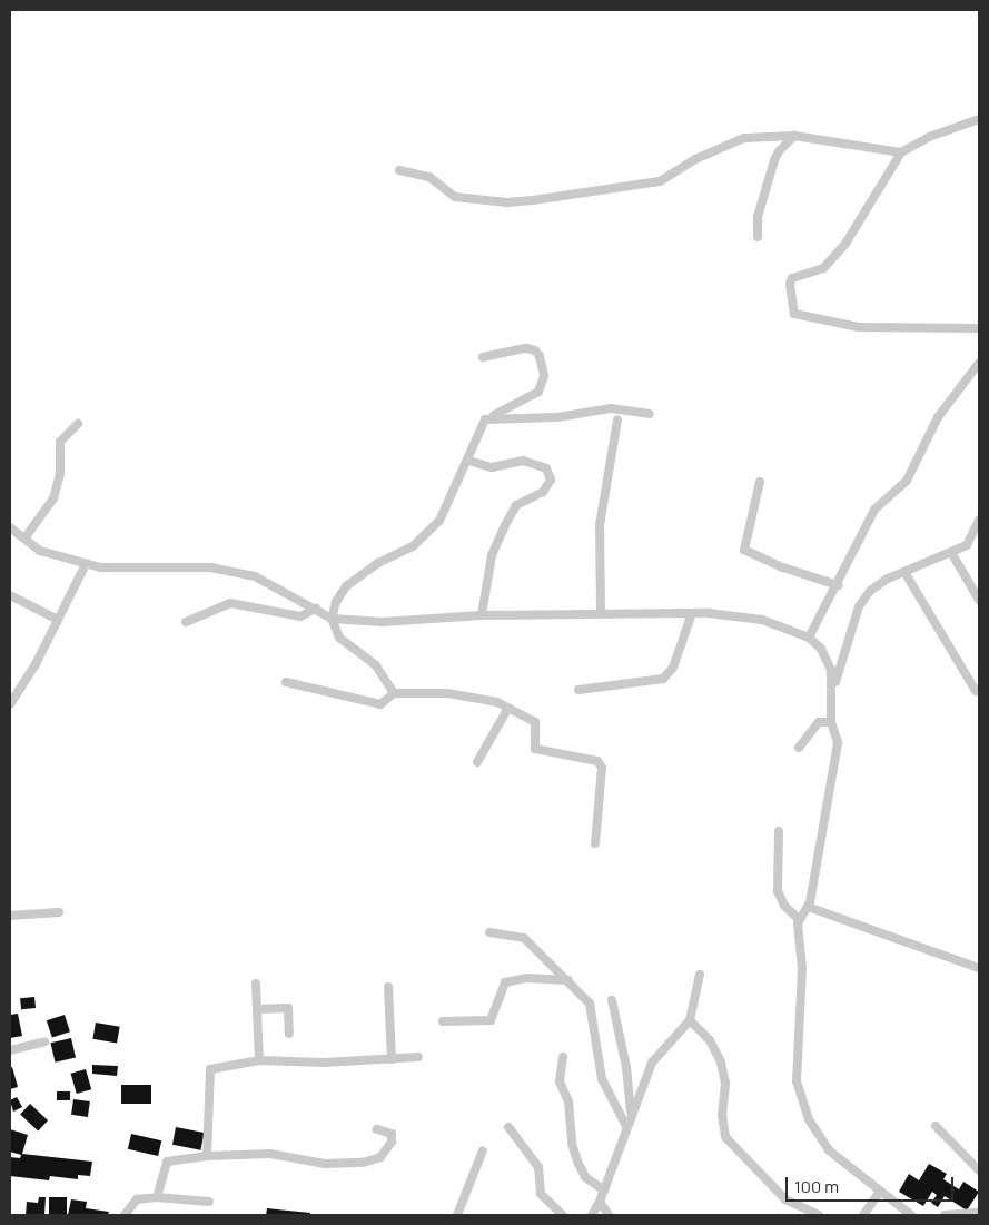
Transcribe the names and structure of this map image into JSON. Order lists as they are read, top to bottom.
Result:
{
  "scale_bar": "100 m"
}
